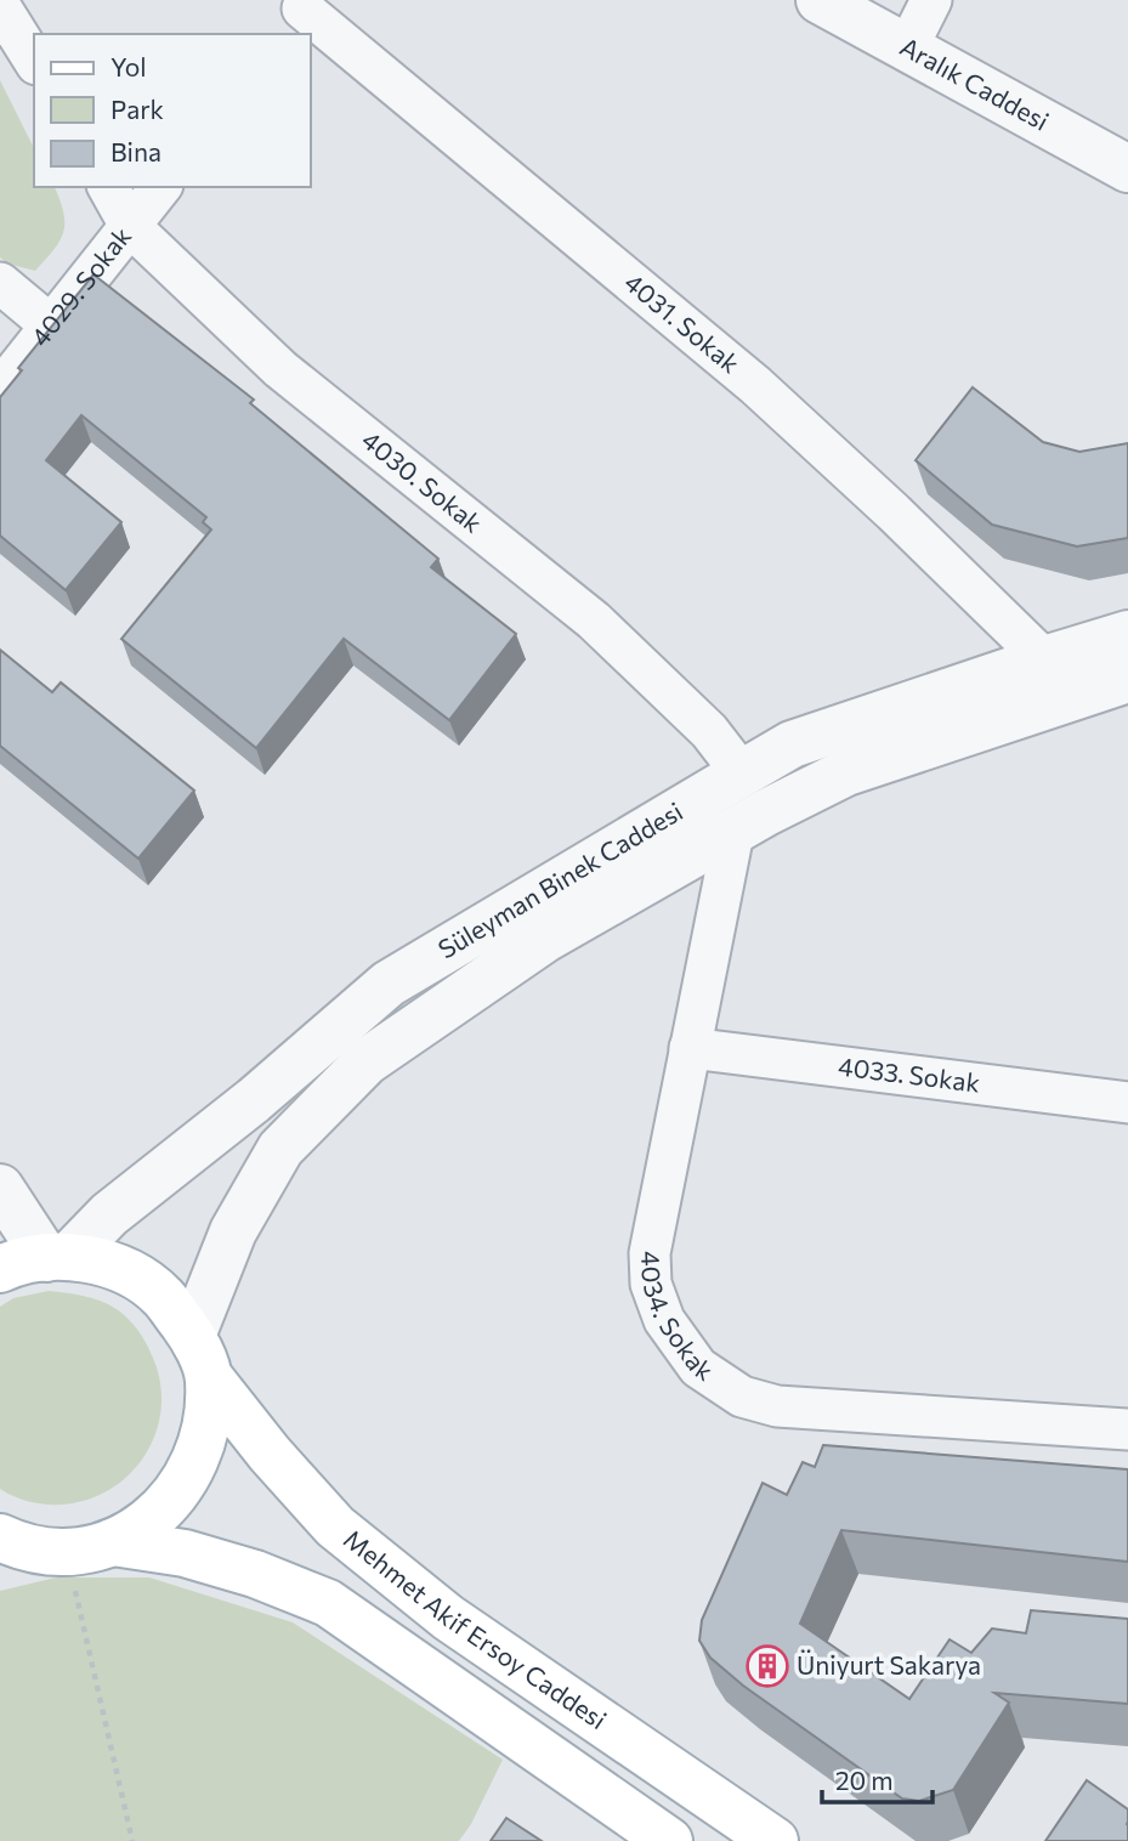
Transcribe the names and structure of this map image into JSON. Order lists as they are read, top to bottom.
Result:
{
  "streets": {
    "main road": ["Mehmet Akif Ersoy Caddesi"],
    "street": [
      "Aralık Caddesi",
      "4029. Sokak",
      "4031. Sokak",
      "4030. Sokak",
      "Süleyman Binek Caddesi",
      "4033. Sokak",
      "4034. Sokak"
    ]
  },
  "crossings": [
    ["4029. Sokak", "4030. Sokak"],
    ["4031. Sokak", "Süleyman Binek Caddesi"],
    ["4030. Sokak", "Süleyman Binek Caddesi"],
    ["Süleyman Binek Caddesi", "4034. Sokak"],
    ["4033. Sokak", "4034. Sokak"]
  ],
  "places": {
    "building": ["Üniyurt Sakarya"]
  },
  "legend": ["Yol", "Park", "Bina"],
  "scale_bar": "20 m"
}
